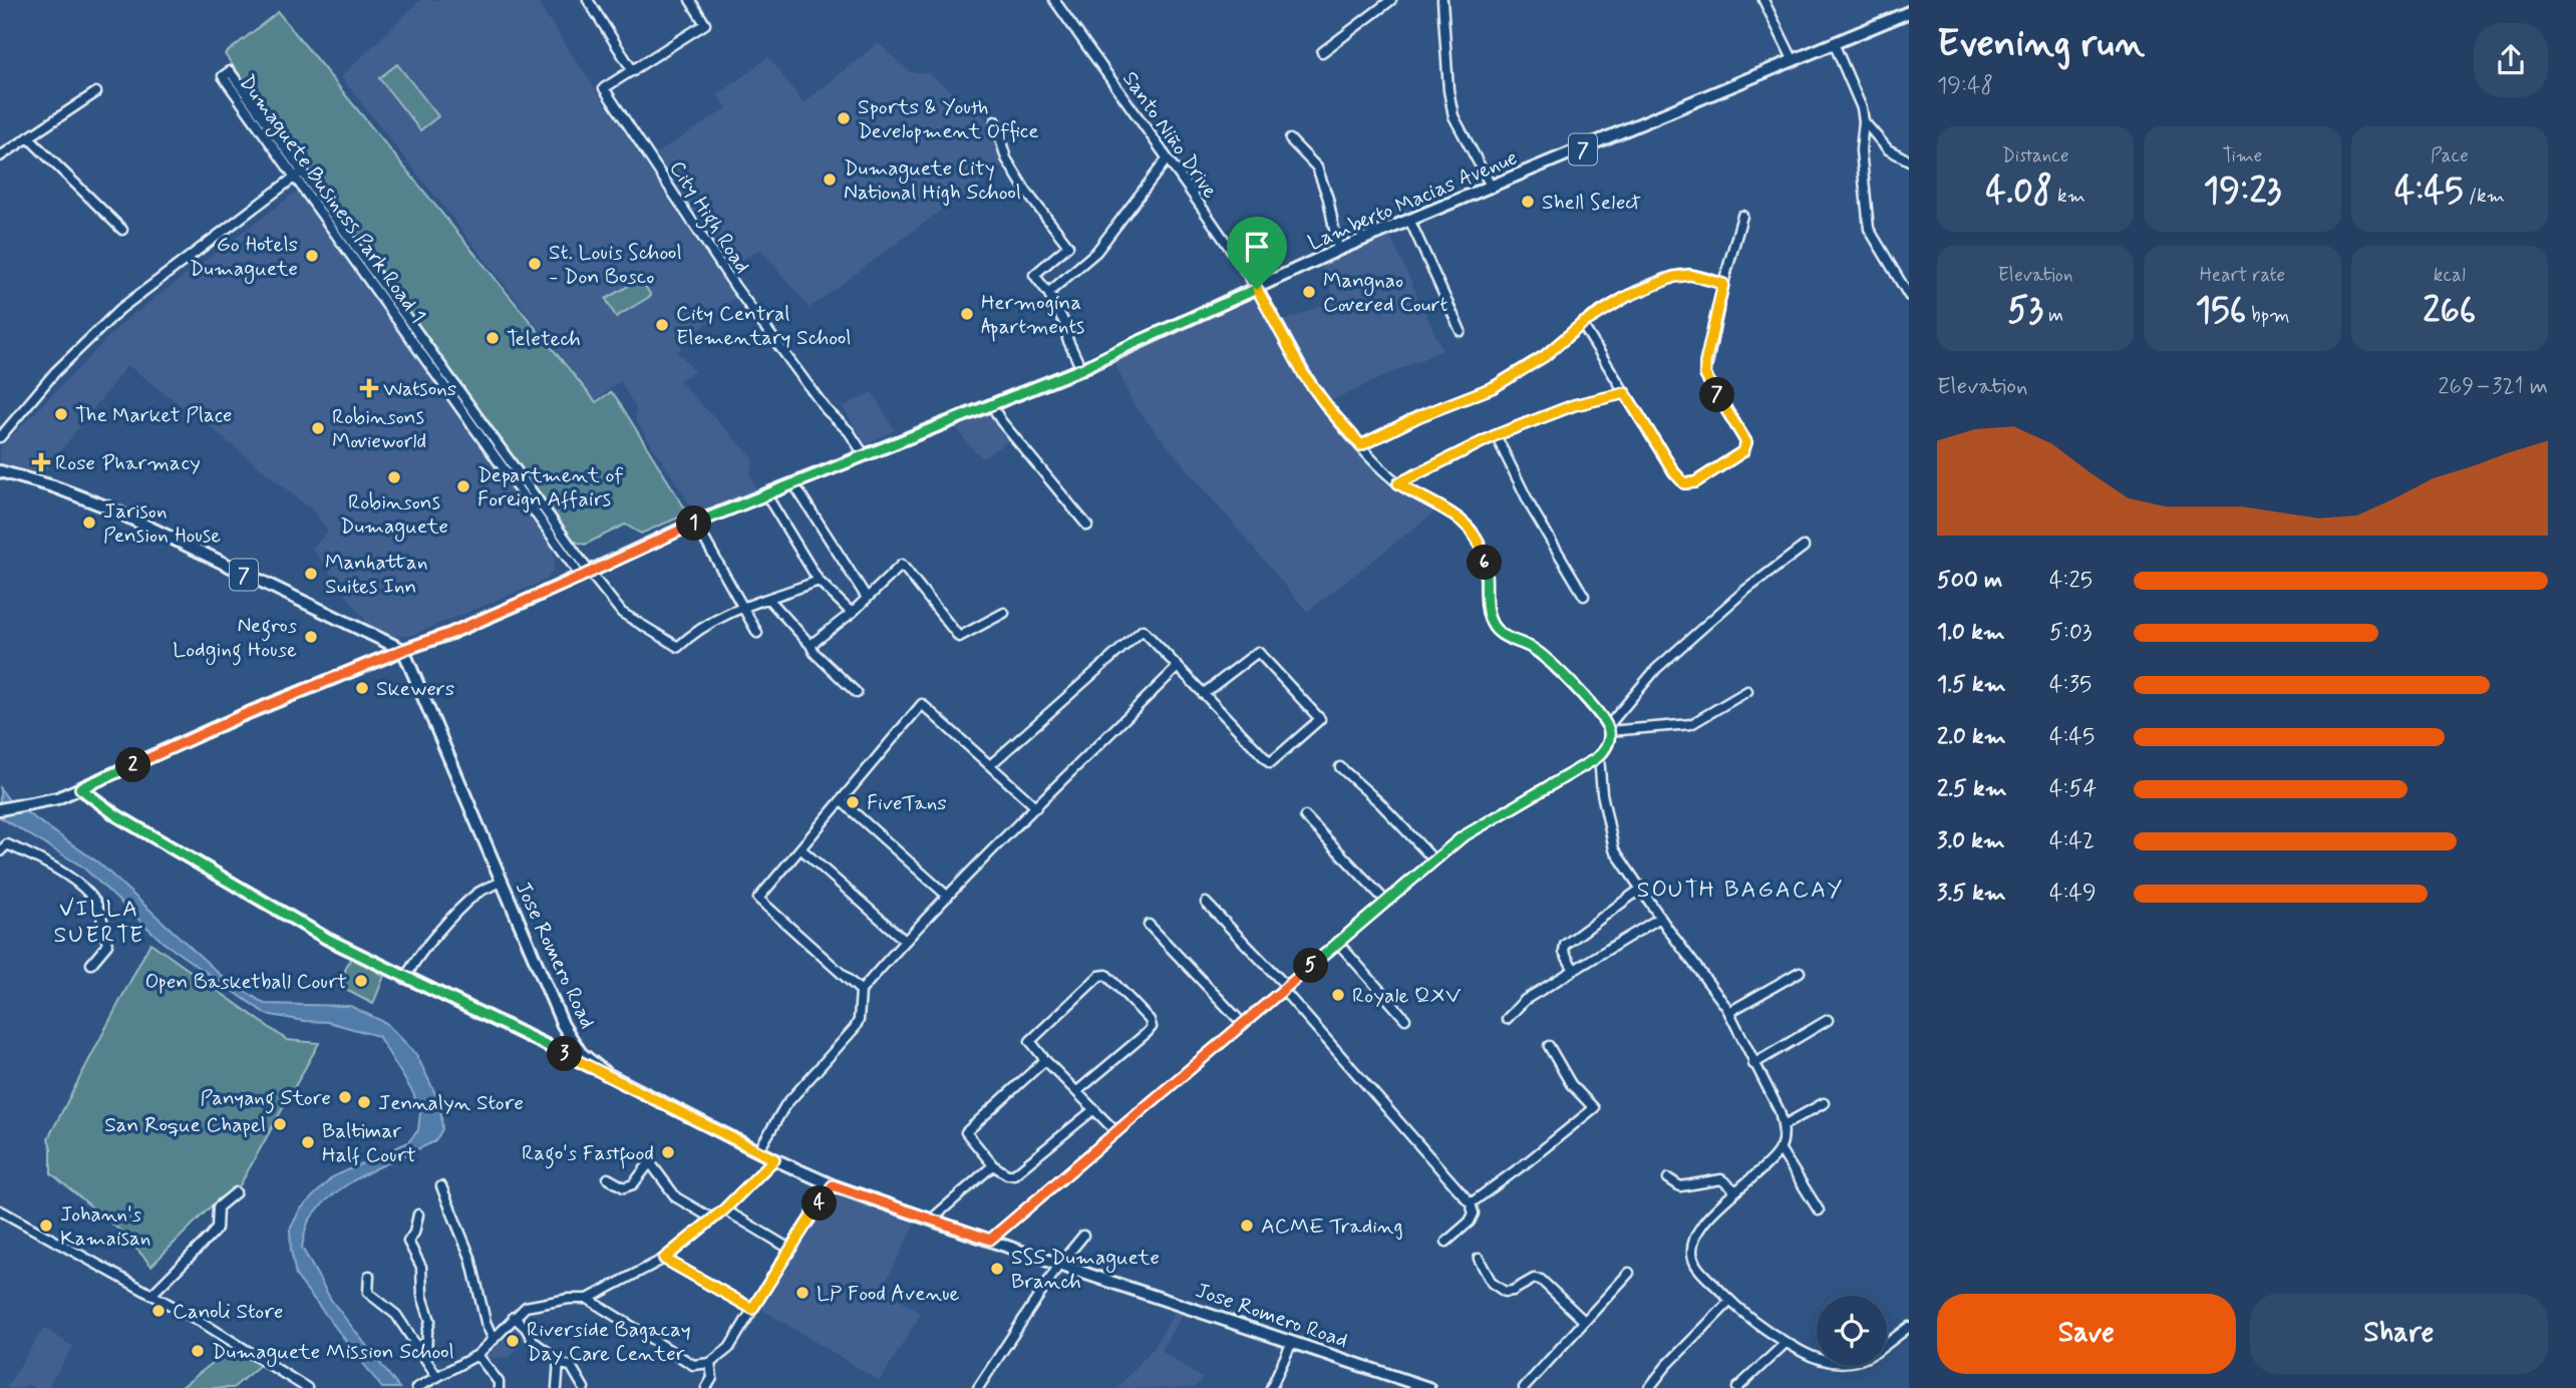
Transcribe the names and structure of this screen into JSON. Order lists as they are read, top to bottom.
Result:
{
  "streets": {
    "main road": ["7", "Lamberto Macias Avenue", "Jose Romero Road"],
    "street": ["Santo Niño Drive", "Dumaguete Business Park Road 1", "City High Road"]
  },
  "crossings": [
    ["Santo Niño Drive", "Lamberto Macias Avenue"],
    ["7", "Lamberto Macias Avenue"],
    ["7", "Jose Romero Road"],
    ["Dumaguete Business Park Road 1", "Lamberto Macias Avenue"],
    ["Lamberto Macias Avenue", "City High Road"],
    ["Lamberto Macias Avenue", "Jose Romero Road"]
  ],
  "districts": ["SOUTH BAGACAY", "VILLA SUERTE"],
  "places": {
    "other": [
      "Sports & Youth Development Office",
      "Dumaguete City National High School",
      "Shell Select",
      "Go Hotels Dumaguete",
      "St. Louis School - Don Bosco",
      "Mangnao Covered Court",
      "Hermogina Apartments",
      "City Central Elementary School",
      "Teletech",
      "The Market Place",
      "Robinsons Movieworld",
      "Robinsons Dumaguete",
      "Department of Foreign Affairs",
      "Jarison Pension House",
      "Manhattan Suites Inn",
      "Negros Lodging House",
      "Skewers",
      "FiveTans",
      "Open Basketball Court",
      "Royale QXV",
      "Panyang Store",
      "Jennalyn Store",
      "San Roque Chapel",
      "Baltimar Half Court",
      "Rago's Fastfood",
      "Johann's Kamaisan",
      "ACME Trading",
      "SSS Dumaguete Branch",
      "LP Food Avenue",
      "Canoli Store",
      "Riverside Bagacay Day Care Center",
      "Dumaguete Mission School"
    ],
    "health": ["Watsons", "Rose Pharmacy"]
  },
  "page": {
    "heading": ["Evening run", "19:48"],
    "stats": [
      ["Distance", "4.08 km"],
      ["Time", "19:23"],
      ["Pace", "4:45 /km"],
      ["Elevation", "53 m"],
      ["Heart rate", "156 bpm"],
      ["kcal", "266"]
    ],
    "chart": ["Elevation", "269–321 m"],
    "pins": [
      "7",
      "1",
      "6",
      "2",
      "5",
      "3",
      "4"
    ],
    "list": [
      {
        "name": "500 m",
        "note": "4:25"
      },
      {
        "name": "1.0 km",
        "note": "5:03"
      },
      {
        "name": "1.5 km",
        "note": "4:35"
      },
      {
        "name": "2.0 km",
        "note": "4:45"
      },
      {
        "name": "2.5 km",
        "note": "4:54"
      },
      {
        "name": "3.0 km",
        "note": "4:42"
      },
      {
        "name": "3.5 km",
        "note": "4:49"
      }
    ],
    "buttons": ["Save", "Share"]
  }
}
